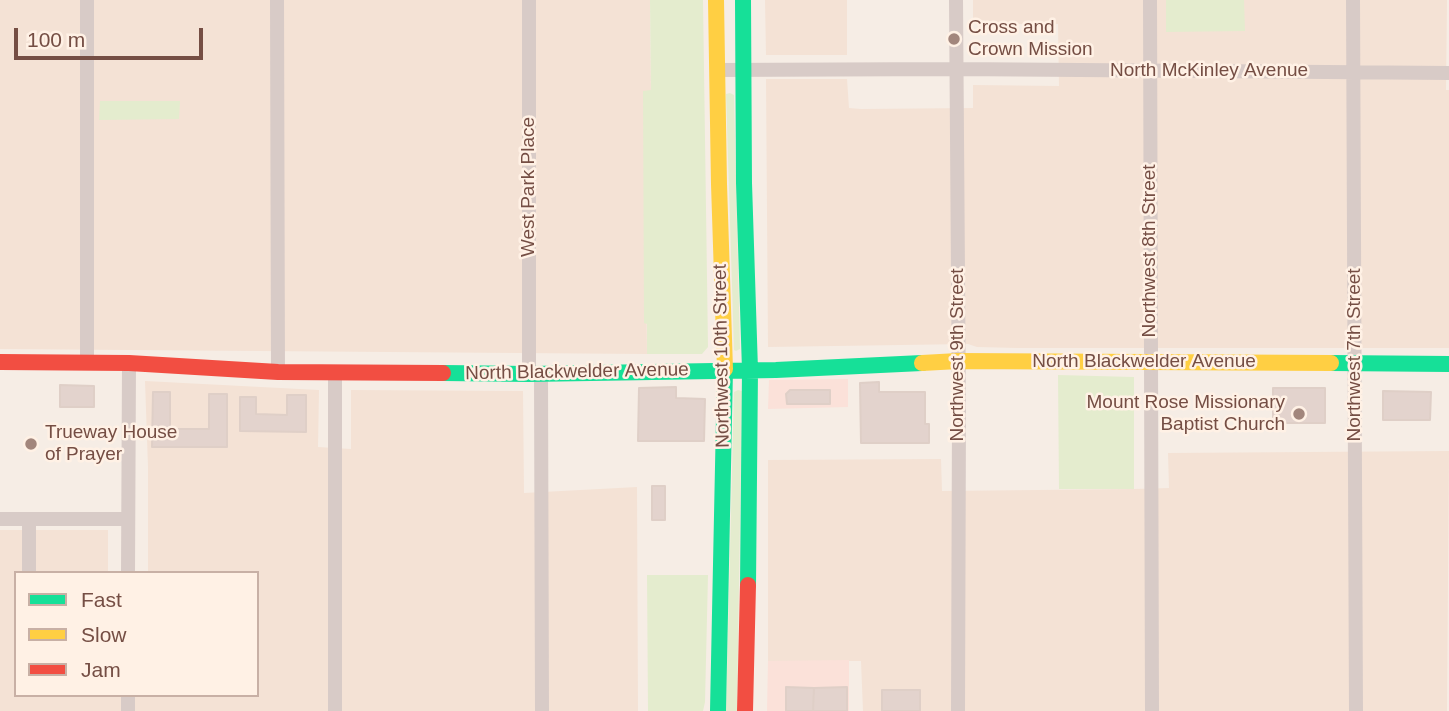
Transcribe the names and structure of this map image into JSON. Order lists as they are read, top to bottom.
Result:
{
  "streets": {
    "street": [
      "North McKinley Avenue",
      "West Park Place",
      "Northwest 8th Street",
      "Northwest 9th Street",
      "Northwest 7th Street",
      "Northwest 10th Street",
      "North Blackwelder Avenue"
    ]
  },
  "crossings": [
    ["North McKinley Avenue", "Northwest 8th Street"],
    ["North McKinley Avenue", "Northwest 9th Street"],
    ["North McKinley Avenue", "Northwest 7th Street"],
    ["North McKinley Avenue", "Northwest 10th Street"],
    ["West Park Place", "North Blackwelder Avenue"],
    ["Northwest 8th Street", "North Blackwelder Avenue"],
    ["Northwest 9th Street", "North Blackwelder Avenue"],
    ["Northwest 7th Street", "North Blackwelder Avenue"],
    ["Northwest 10th Street", "North Blackwelder Avenue"]
  ],
  "places": ["Cross and Crown Mission", "Mount Rose Missionary Baptist Church", "Trueway House of Prayer"],
  "legend": ["Fast", "Slow", "Jam"],
  "scale_bar": "100 m"
}
